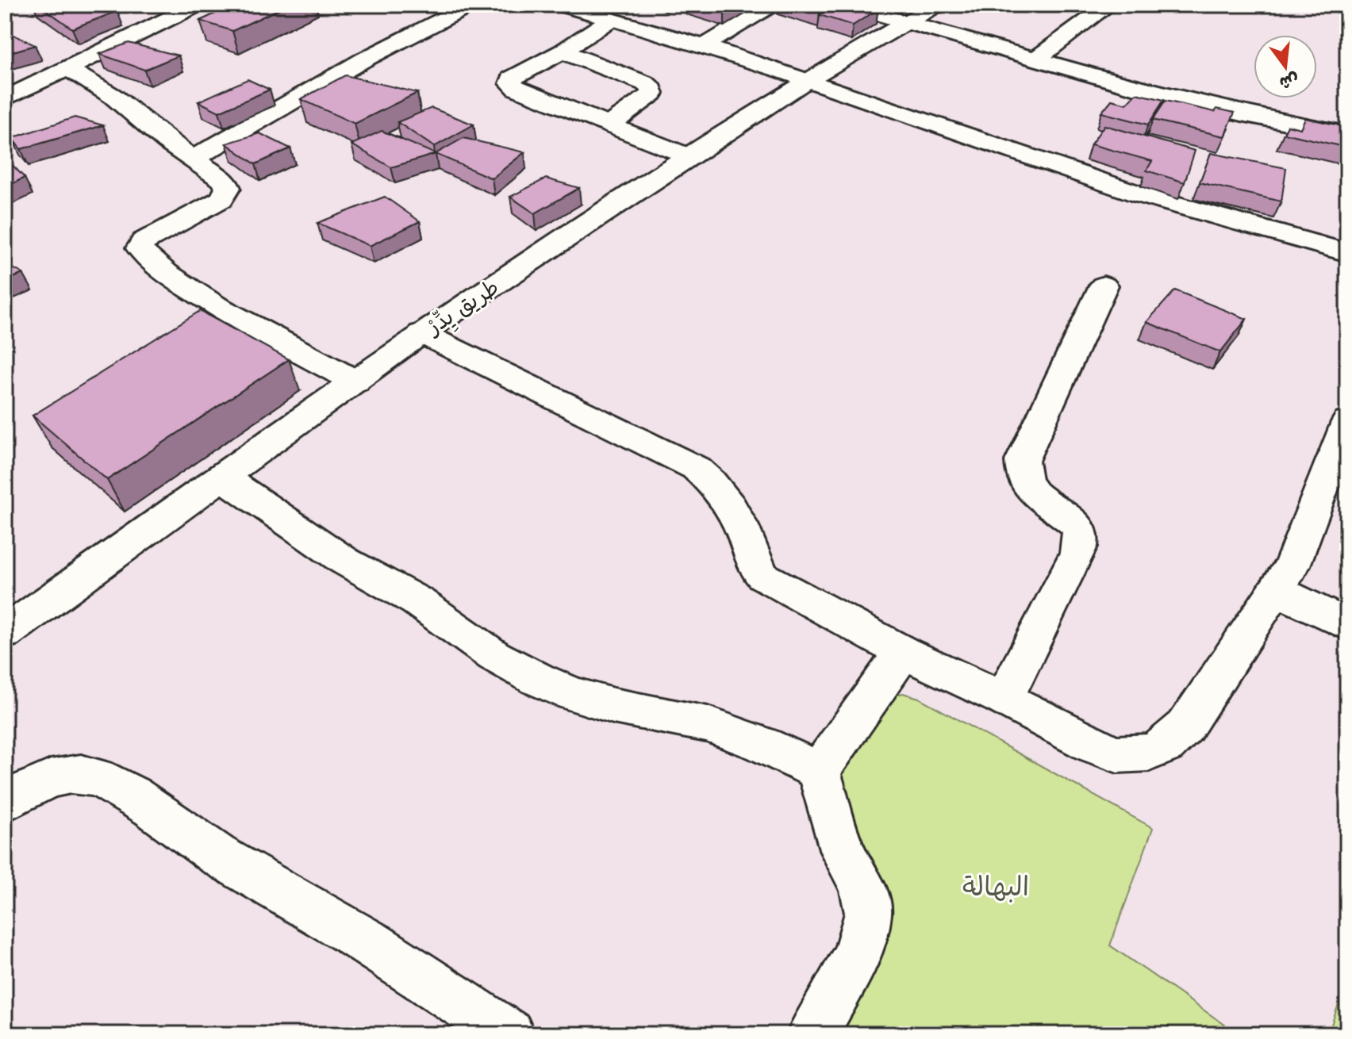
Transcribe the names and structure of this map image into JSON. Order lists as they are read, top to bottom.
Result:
{
  "streets": {
    "street": ["طريق يِدِّرْ"]
  },
  "parks": ["البهالة"],
  "north": "bottom"
}
